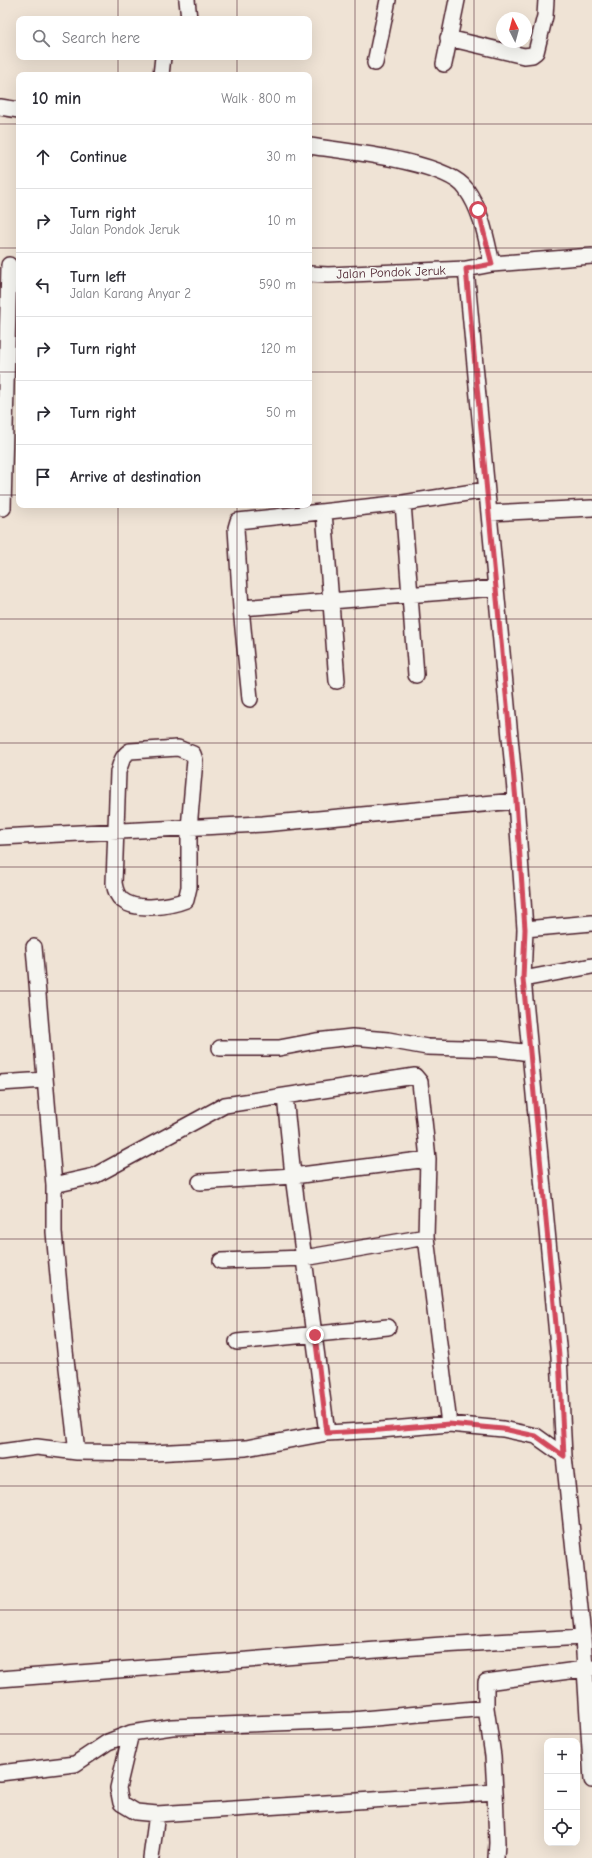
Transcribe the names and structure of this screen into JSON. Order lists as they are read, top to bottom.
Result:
{
  "streets": {
    "street": ["Jalan Pondok Jeruk"]
  },
  "north": "top",
  "page": {
    "search": "Search here",
    "heading": ["10 min", "Walk · 800 m"],
    "list": [
      ["Continue", "30 m"],
      ["Turn right", "Jalan Pondok Jeruk", "10 m"],
      ["Turn left", "Jalan Karang Anyar 2", "590 m"],
      ["Turn right", "120 m"],
      ["Turn right", "50 m"],
      "Arrive at destination"
    ],
    "map_buttons": ["+", "−"]
  }
}
